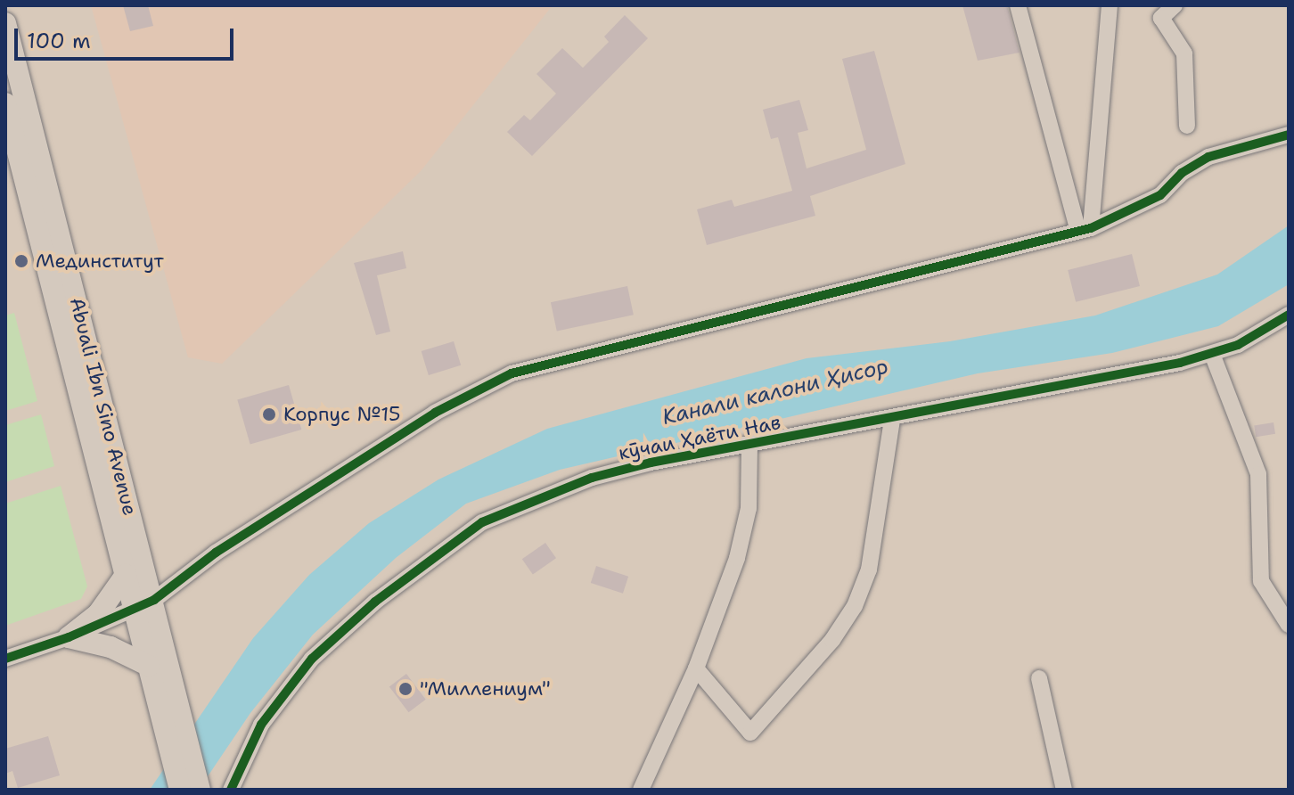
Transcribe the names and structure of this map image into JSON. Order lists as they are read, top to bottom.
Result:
{
  "streets": {
    "main road": ["Abuali Ibn Sino Avenue"],
    "street": ["кӯчаи Ҳаёти Нав"]
  },
  "water": ["Канали калони Ҳисор"],
  "places": ["Мединститут", "Корпус №15", "\"Миллениум\""],
  "scale_bar": "100 m"
}
